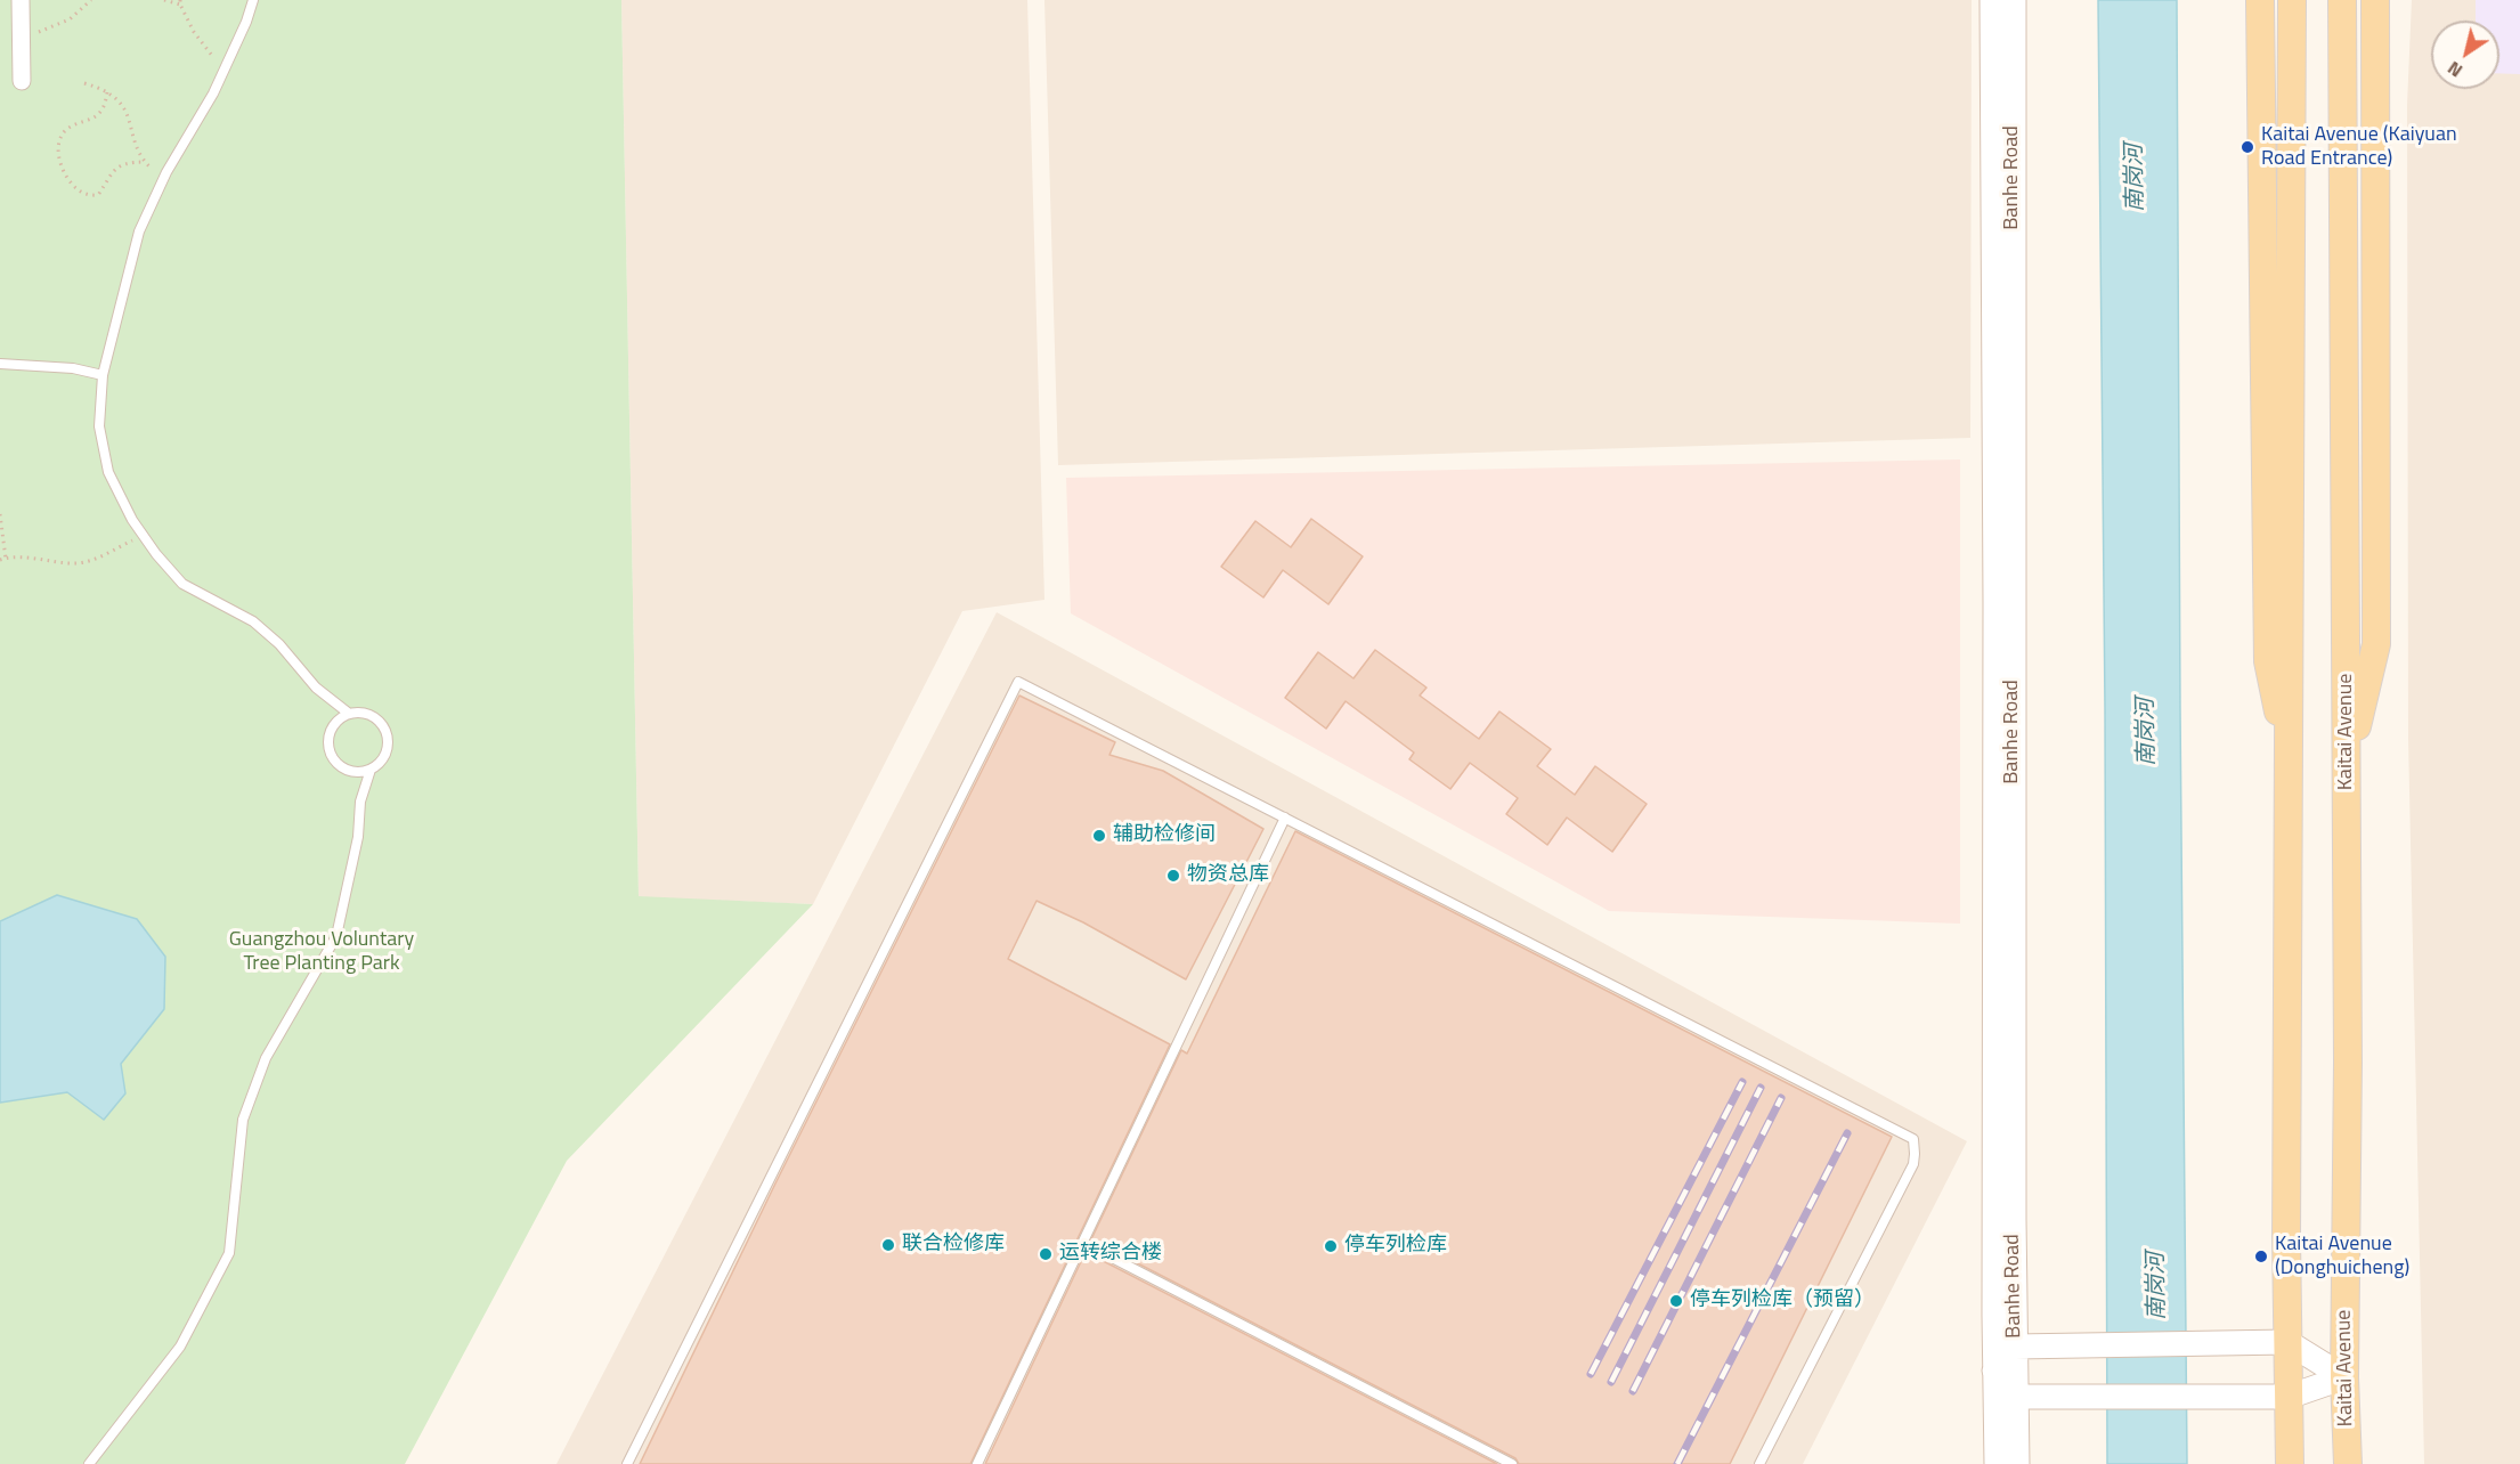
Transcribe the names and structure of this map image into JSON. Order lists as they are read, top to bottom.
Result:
{
  "streets": {
    "main road": ["Kaitai Avenue"],
    "street": ["Banhe Road"]
  },
  "water": ["南岗河"],
  "parks": ["Guangzhou Voluntary Tree Planting Park"],
  "places": [
    "Kaitai Avenue (Kaiyuan Road Entrance)",
    "辅助检修间",
    "物资总库",
    "联合检修库",
    "停车列检库",
    "运转综合楼",
    "Kaitai Avenue (Donghuicheng)",
    "停车列检库（预留）"
  ],
  "north": "bottom left"
}
